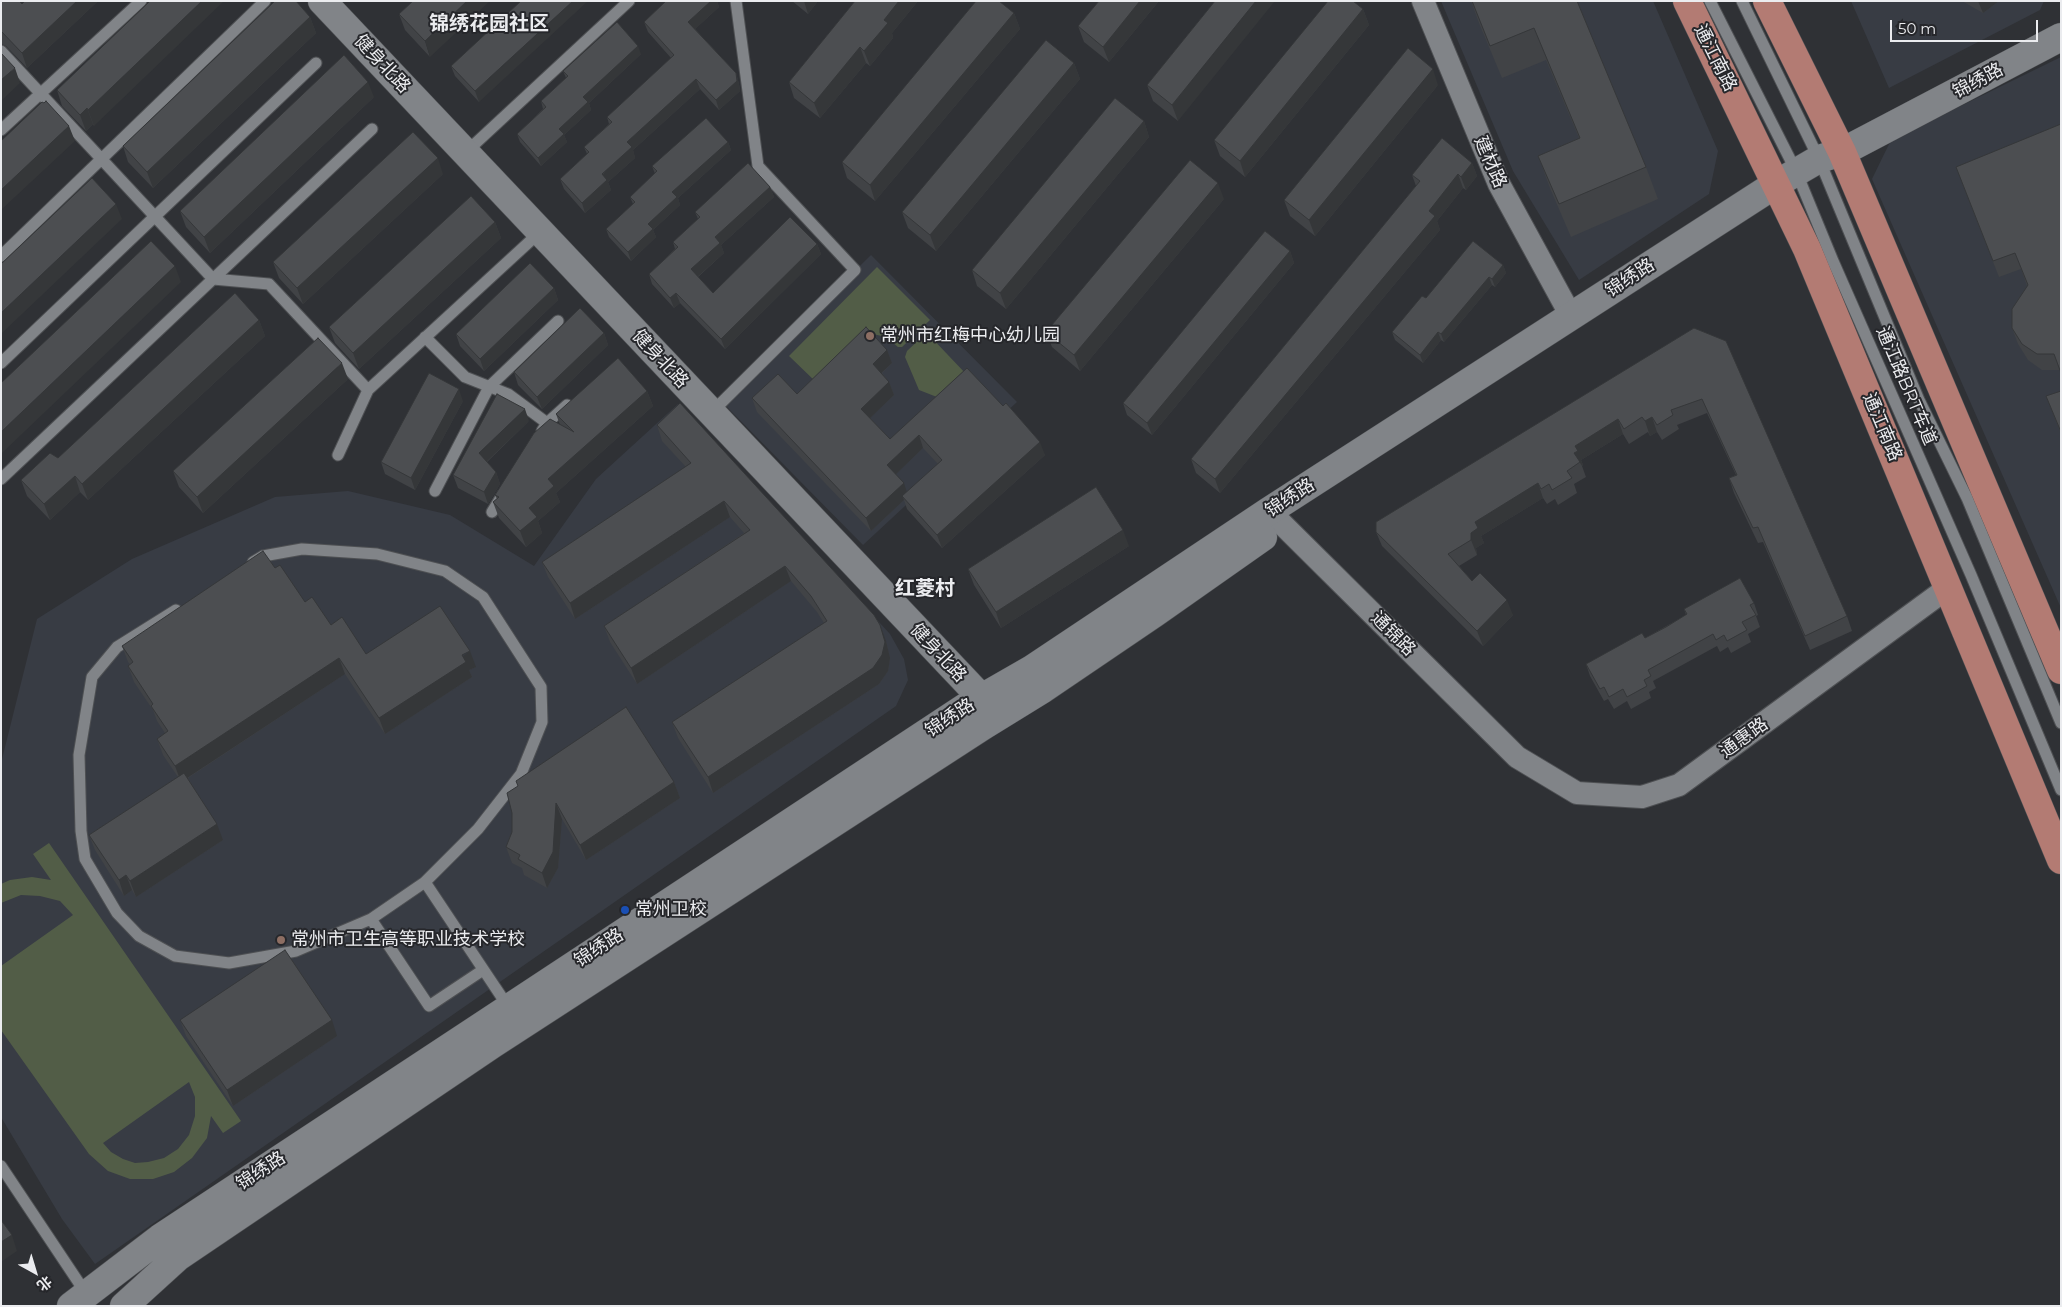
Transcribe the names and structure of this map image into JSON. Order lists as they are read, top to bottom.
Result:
{
  "streets": {
    "main road": ["通江南路"],
    "street": [
      "健身北路",
      "锦绣路",
      "建材路",
      "通锦路",
      "通惠路"
    ],
    "lane": ["通江路BRT车道"]
  },
  "crossings": [
    ["通江南路", "锦绣路"],
    ["通江南路", "通江路BRT车道"],
    ["通江南路", "通惠路"],
    ["健身北路", "锦绣路"],
    ["锦绣路", "建材路"],
    ["锦绣路", "通江路BRT车道"],
    ["锦绣路", "通锦路"],
    ["通锦路", "通惠路"]
  ],
  "districts": ["锦绣花园社区", "红菱村"],
  "places": ["常州市红梅中心幼儿园", "常州卫校", "常州市卫生高等职业技术学校"],
  "scale_bar": "50 m",
  "north": "bottom right"
}
